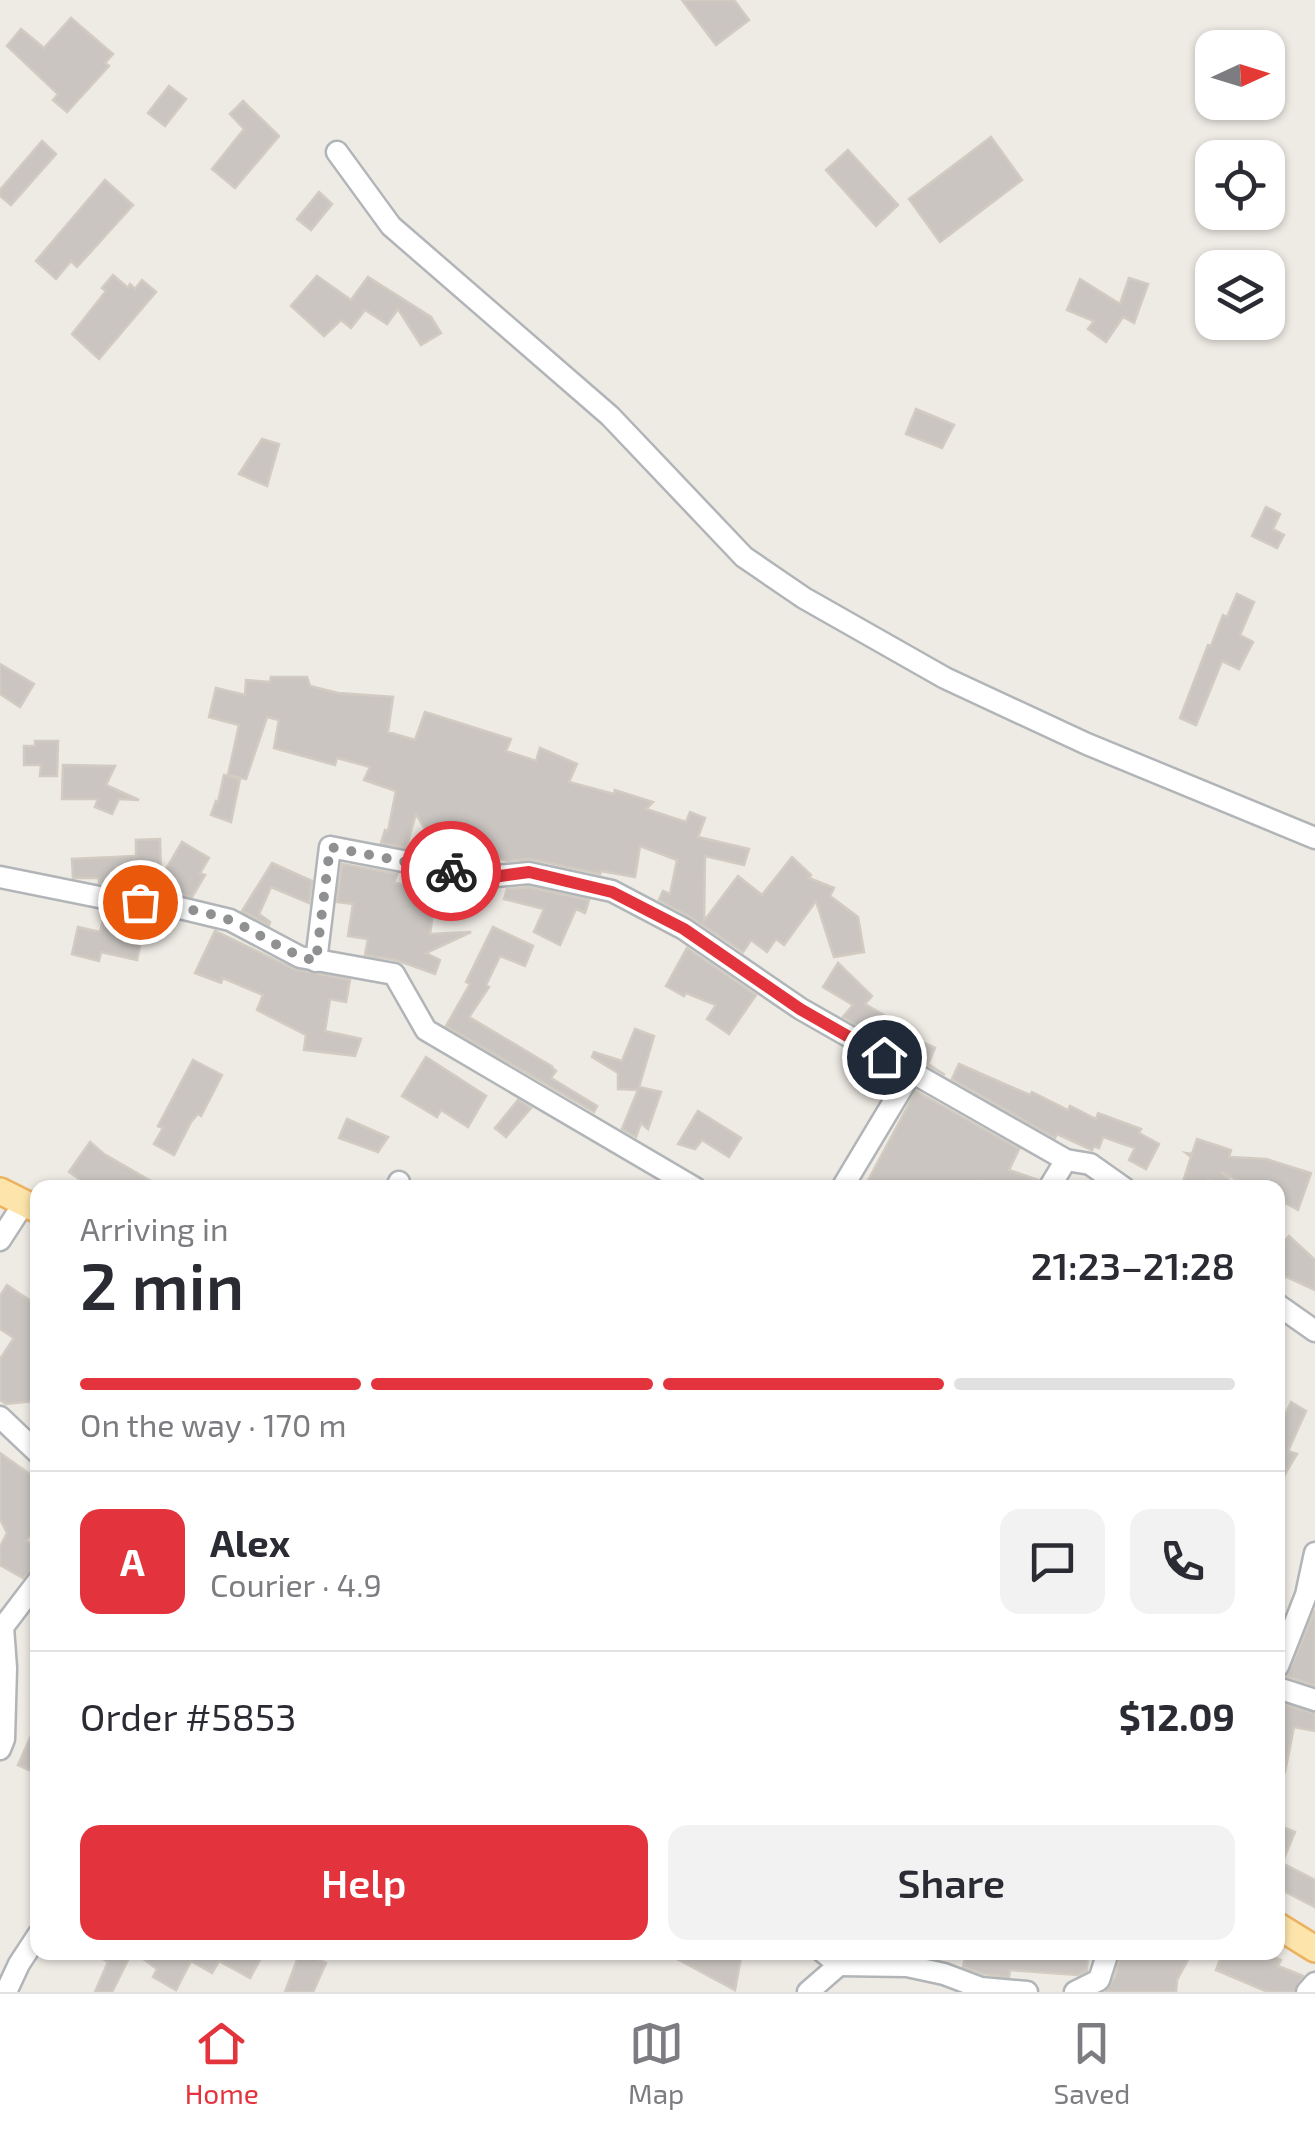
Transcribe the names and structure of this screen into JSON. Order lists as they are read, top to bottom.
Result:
{
  "north": "right",
  "page": {
    "heading": ["2 min", "Arriving in", "21:23–21:28"],
    "panel": [
      "Alex",
      "Courier · 4.9",
      "Order #5853",
      "$12.09"
    ],
    "bar": "On the way · 170 m",
    "round": "A",
    "buttons": ["Help", "Share"],
    "tabs": ["Home", "Map", "Saved"]
  }
}
